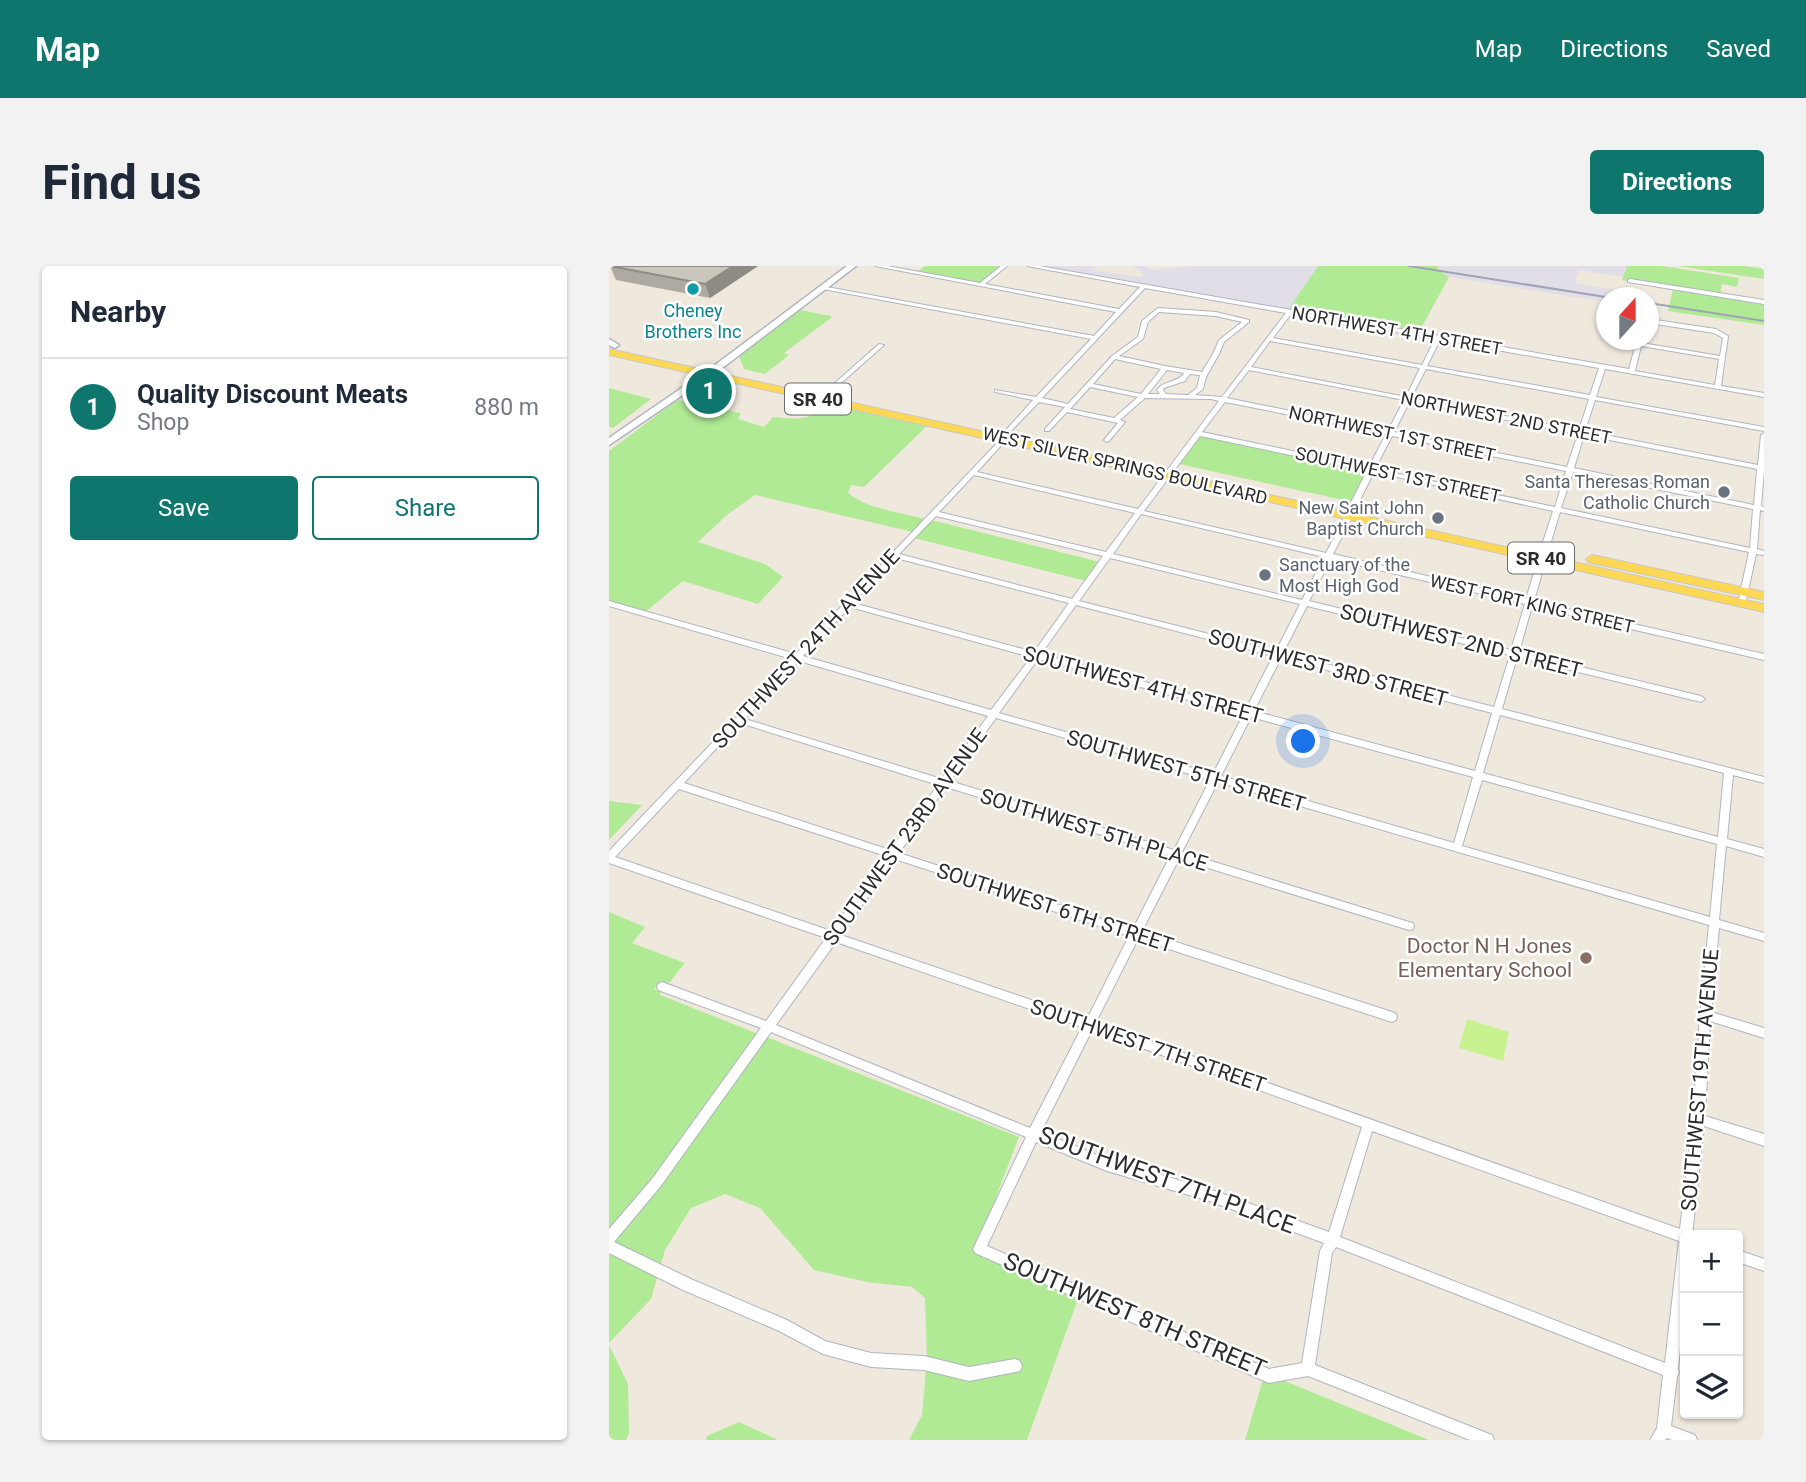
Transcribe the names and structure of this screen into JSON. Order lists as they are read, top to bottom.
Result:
{
  "streets": {
    "main road": ["SR 40", "WEST SILVER SPRINGS BOULEVARD"],
    "street": [
      "NORTHWEST 4TH STREET",
      "NORTHWEST 2ND STREET",
      "NORTHWEST 1ST STREET",
      "SOUTHWEST 1ST STREET",
      "WEST FORT KING STREET",
      "SOUTHWEST 2ND STREET",
      "SOUTHWEST 24TH AVENUE",
      "SOUTHWEST 3RD STREET",
      "SOUTHWEST 4TH STREET",
      "SOUTHWEST 5TH STREET",
      "SOUTHWEST 5TH PLACE",
      "SOUTHWEST 23RD AVENUE",
      "SOUTHWEST 6TH STREET",
      "SOUTHWEST 7TH STREET",
      "SOUTHWEST 19TH AVENUE",
      "SOUTHWEST 7TH PLACE",
      "SOUTHWEST 8TH STREET"
    ]
  },
  "crossings": [
    ["NORTHWEST 4TH STREET", "SOUTHWEST 24TH AVENUE"],
    ["NORTHWEST 4TH STREET", "SOUTHWEST 23RD AVENUE"],
    ["NORTHWEST 2ND STREET", "SOUTHWEST 23RD AVENUE"],
    ["NORTHWEST 1ST STREET", "SOUTHWEST 23RD AVENUE"],
    ["WEST SILVER SPRINGS BOULEVARD", "SOUTHWEST 24TH AVENUE"],
    ["WEST SILVER SPRINGS BOULEVARD", "SOUTHWEST 23RD AVENUE"],
    ["SOUTHWEST 1ST STREET", "SOUTHWEST 23RD AVENUE"],
    ["WEST FORT KING STREET", "SOUTHWEST 24TH AVENUE"],
    ["WEST FORT KING STREET", "SOUTHWEST 23RD AVENUE"],
    ["SOUTHWEST 2ND STREET", "SOUTHWEST 24TH AVENUE"],
    ["SOUTHWEST 2ND STREET", "SOUTHWEST 23RD AVENUE"],
    ["SOUTHWEST 24TH AVENUE", "SOUTHWEST 3RD STREET"],
    ["SOUTHWEST 24TH AVENUE", "SOUTHWEST 4TH STREET"],
    ["SOUTHWEST 24TH AVENUE", "SOUTHWEST 5TH STREET"],
    ["SOUTHWEST 24TH AVENUE", "SOUTHWEST 5TH PLACE"],
    ["SOUTHWEST 24TH AVENUE", "SOUTHWEST 6TH STREET"],
    ["SOUTHWEST 24TH AVENUE", "SOUTHWEST 7TH STREET"],
    ["SOUTHWEST 3RD STREET", "SOUTHWEST 23RD AVENUE"],
    ["SOUTHWEST 3RD STREET", "SOUTHWEST 19TH AVENUE"],
    ["SOUTHWEST 4TH STREET", "SOUTHWEST 23RD AVENUE"],
    ["SOUTHWEST 4TH STREET", "SOUTHWEST 19TH AVENUE"],
    ["SOUTHWEST 5TH STREET", "SOUTHWEST 23RD AVENUE"],
    ["SOUTHWEST 5TH STREET", "SOUTHWEST 19TH AVENUE"],
    ["SOUTHWEST 5TH PLACE", "SOUTHWEST 23RD AVENUE"],
    ["SOUTHWEST 23RD AVENUE", "SOUTHWEST 6TH STREET"],
    ["SOUTHWEST 23RD AVENUE", "SOUTHWEST 7TH STREET"],
    ["SOUTHWEST 23RD AVENUE", "SOUTHWEST 7TH PLACE"],
    ["SOUTHWEST 19TH AVENUE", "SOUTHWEST 7TH PLACE"],
    ["SOUTHWEST 7TH PLACE", "SOUTHWEST 8TH STREET"]
  ],
  "places": [
    "Cheney Brothers Inc",
    "Santa Theresas Roman Catholic Church",
    "New Saint John Baptist Church",
    "Sanctuary of the Most High God",
    "Doctor N H Jones Elementary School"
  ],
  "north": "top",
  "page": {
    "header": "Map",
    "nav": ["Map", "Directions", "Saved"],
    "buttons": [
      "Directions",
      ["Save", "Share"]
    ],
    "title": "Find us",
    "heading": "Nearby",
    "list": [
      {
        "mark": "1",
        "name": "Quality Discount Meats",
        "note": "Shop",
        "value": "880 m"
      }
    ],
    "pins": "1",
    "map_buttons": ["+", "−"]
  }
}
